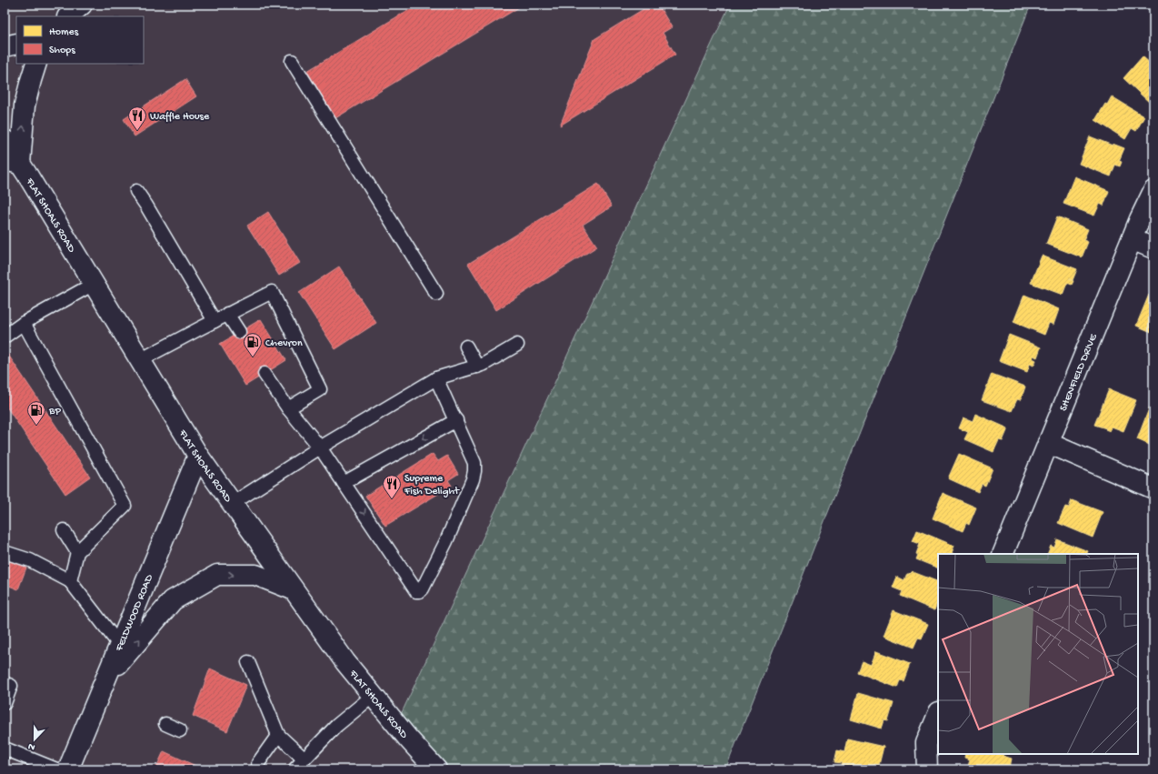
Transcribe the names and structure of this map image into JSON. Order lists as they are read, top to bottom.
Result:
{
  "streets": {
    "main road": ["FLAT SHOALS ROAD", "SHENFIELD DRIVE", "FELDWOOD ROAD"]
  },
  "crossings": [
    ["FLAT SHOALS ROAD", "FELDWOOD ROAD"]
  ],
  "places": {
    "restaurant": ["Waffle House", "Supreme Fish Delight"],
    "fuel station": ["Chevron", "BP"]
  },
  "legend": ["Homes", "Shops"],
  "north": "bottom"
}
